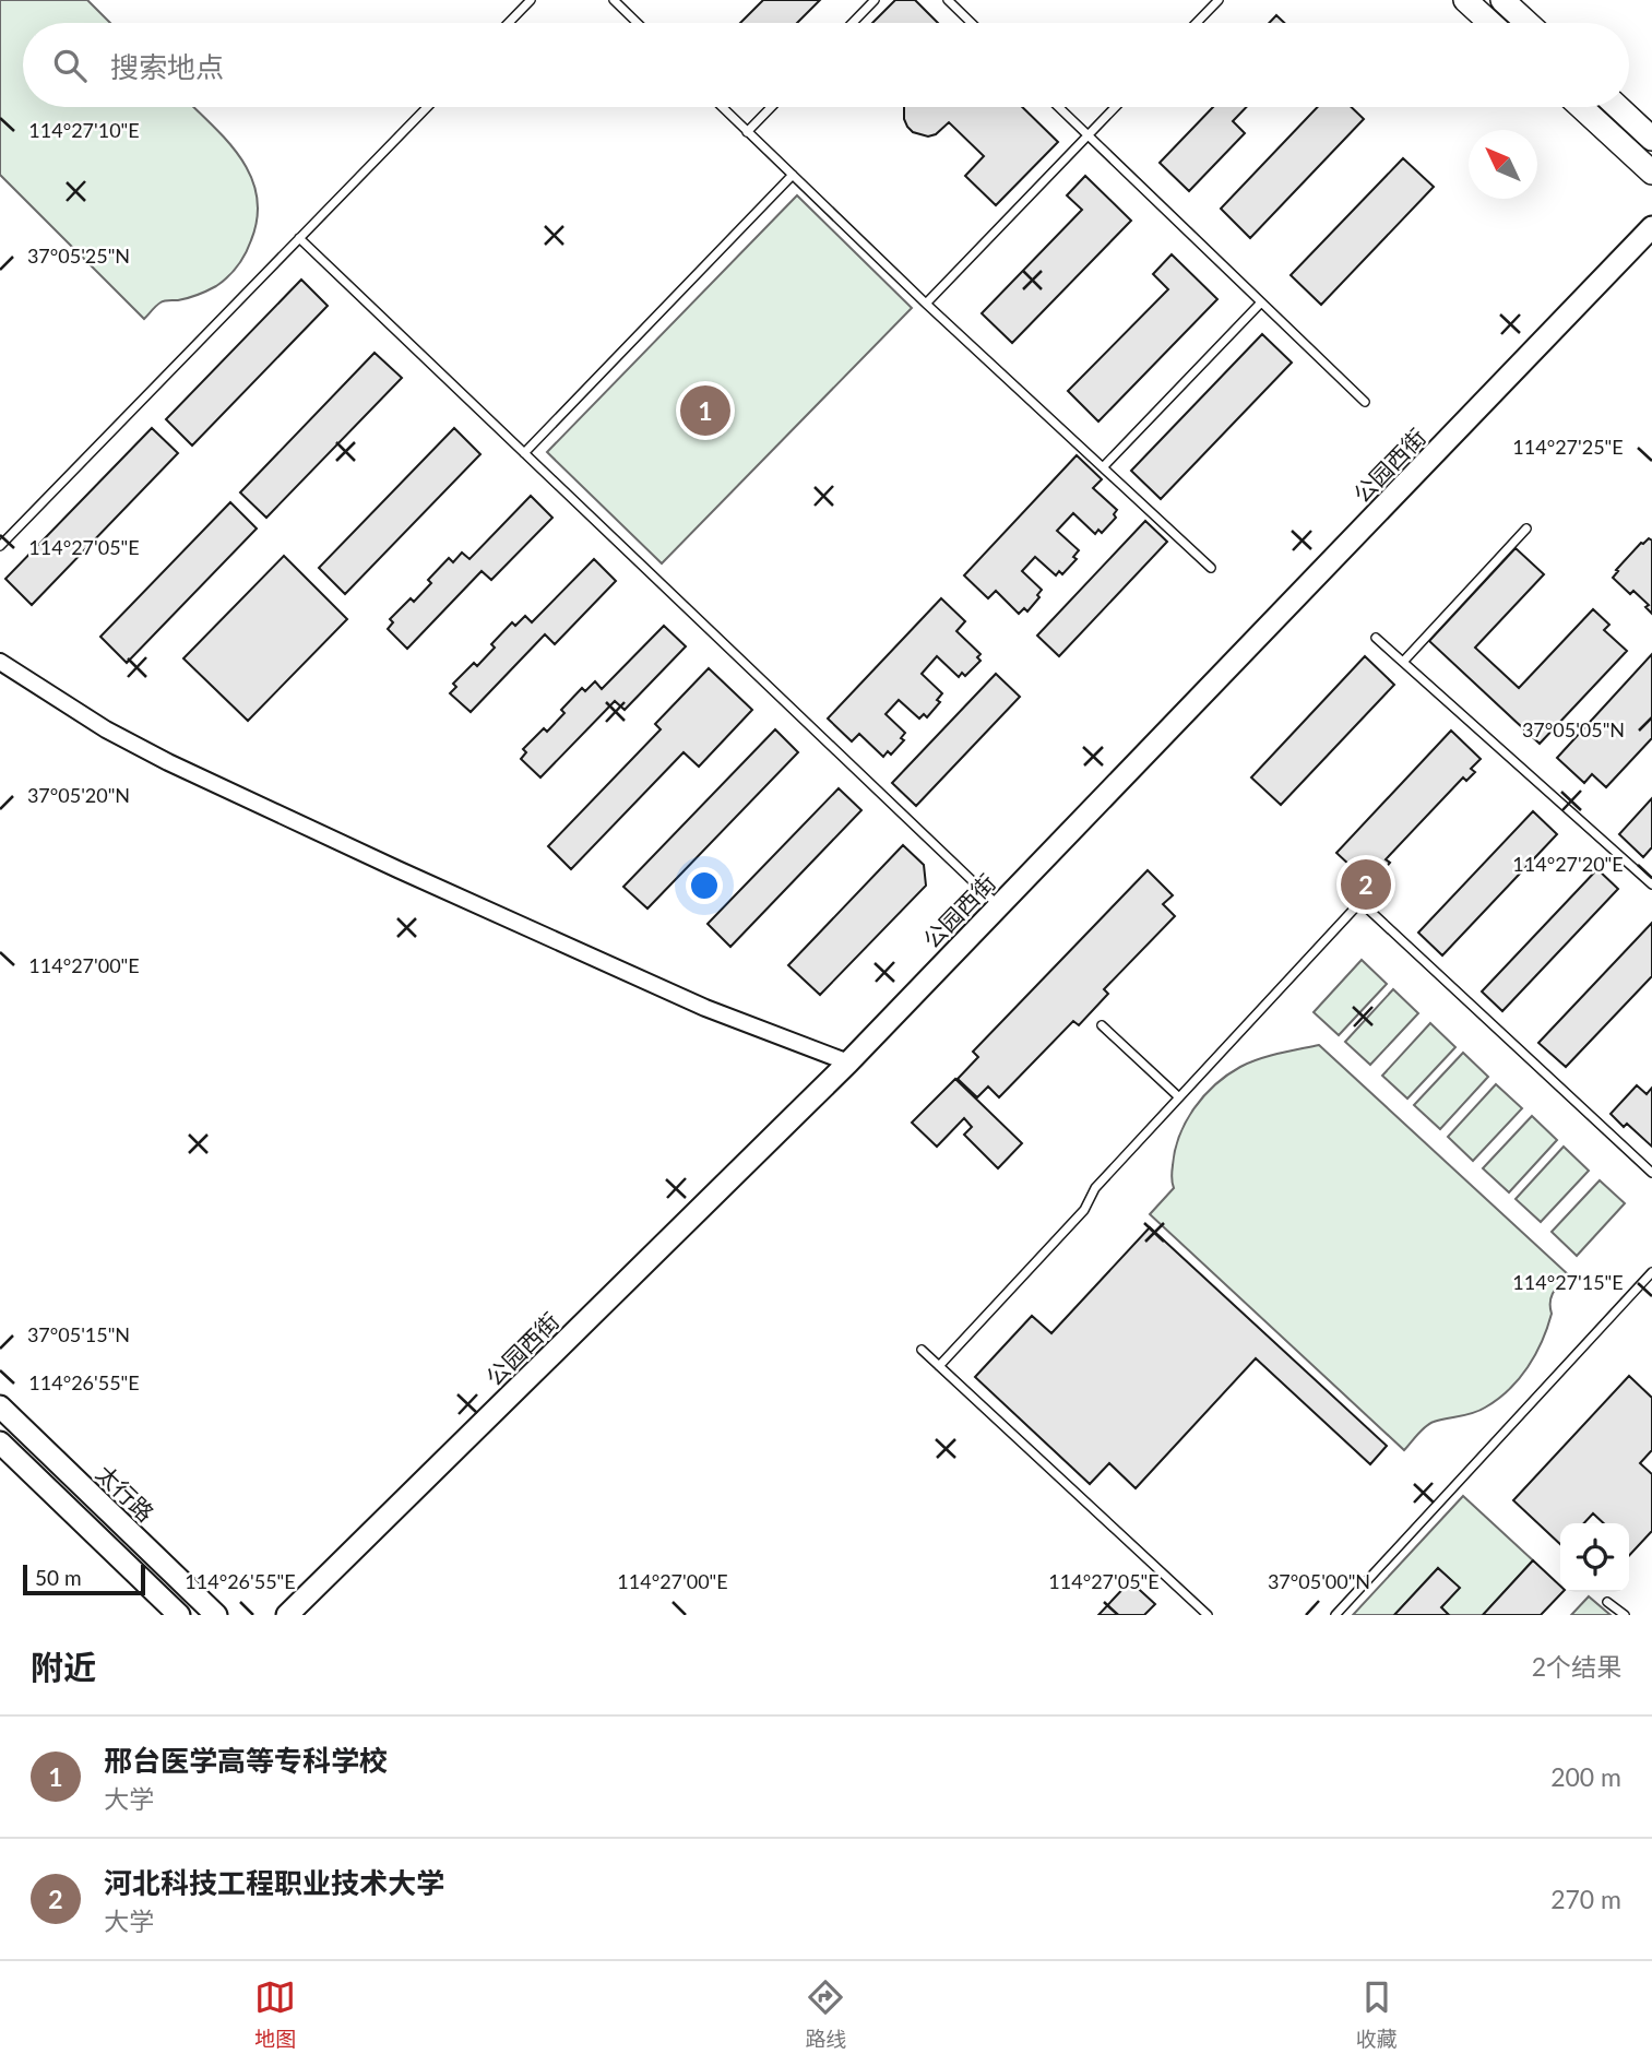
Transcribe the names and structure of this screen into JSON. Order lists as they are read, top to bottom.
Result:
{
  "streets": {
    "street": ["公园西街", "太行路"]
  },
  "scale_bar": "50 m",
  "north": "top left",
  "page": {
    "search": "搜索地点",
    "pins": ["1", "2"],
    "scale": "50 m",
    "heading": ["附近", "2个结果"],
    "list": [
      {
        "mark": "1",
        "name": "邢台医学高等专科学校",
        "note": "大学",
        "value": "200 m"
      },
      {
        "mark": "2",
        "name": "河北科技工程职业技术大学",
        "note": "大学",
        "value": "270 m"
      }
    ],
    "nav": ["地图", "路线", "收藏"]
  },
  "coordinates": [
    "114°27'10\"E",
    "37°05'25\"N",
    "114°27'25\"E",
    "114°27'05\"E",
    "37°05'05\"N",
    "37°05'20\"N",
    "114°27'20\"E",
    "114°27'00\"E",
    "114°27'15\"E",
    "37°05'15\"N",
    "114°26'55\"E",
    "37°05'00\"N"
  ]
}
